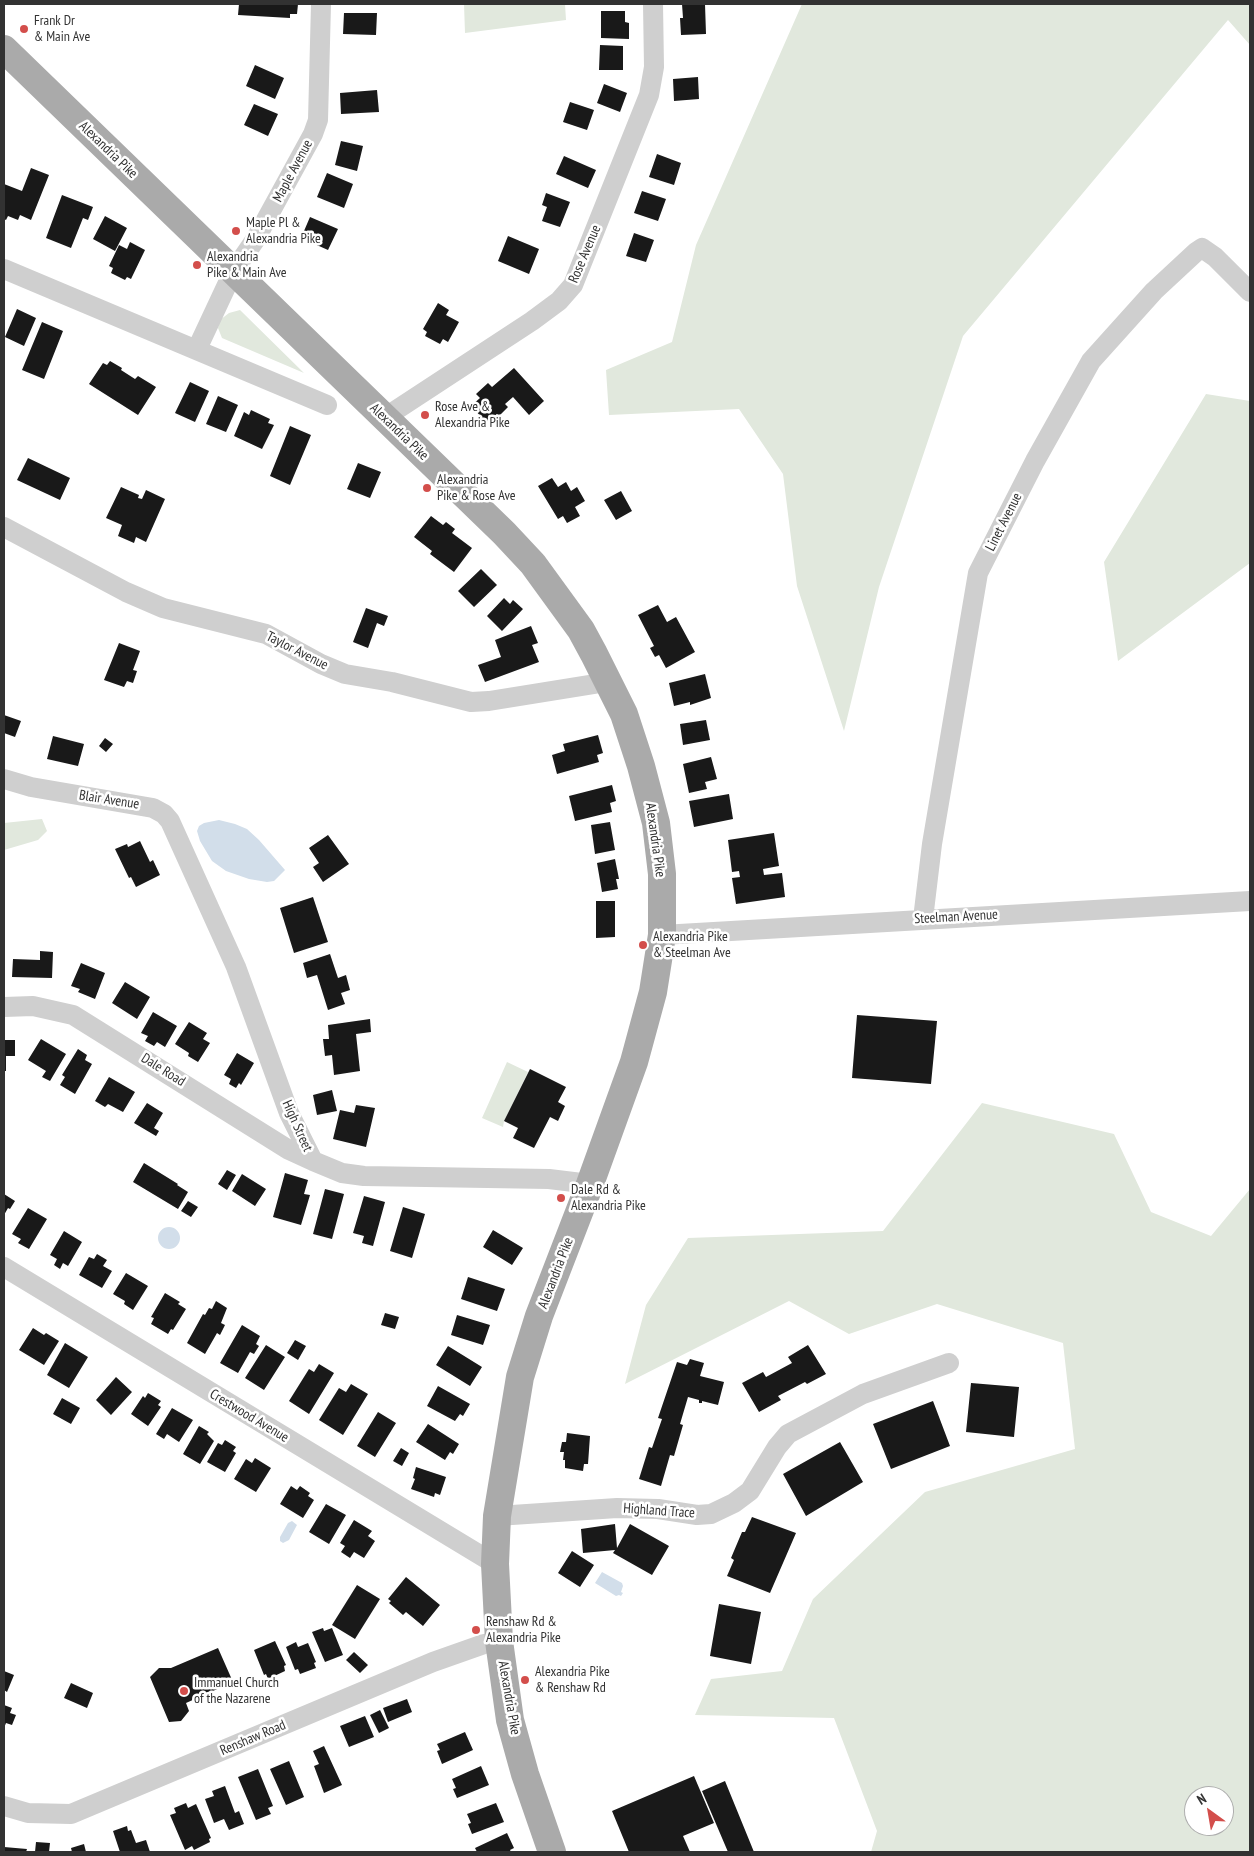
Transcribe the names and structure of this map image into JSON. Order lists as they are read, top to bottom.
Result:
{
  "streets": {
    "main road": ["Alexandria Pike"],
    "street": [
      "Maple Avenue",
      "Rose Avenue",
      "Linet Avenue",
      "Taylor Avenue",
      "Blair Avenue",
      "Steelman Avenue",
      "Dale Road",
      "High Street",
      "Crestwood Avenue",
      "Highland Trace",
      "Renshaw Road"
    ]
  },
  "crossings": [
    ["Alexandria Pike", "Maple Avenue"],
    ["Alexandria Pike", "Rose Avenue"],
    ["Alexandria Pike", "Taylor Avenue"],
    ["Alexandria Pike", "Steelman Avenue"],
    ["Alexandria Pike", "High Street"],
    ["Alexandria Pike", "Crestwood Avenue"],
    ["Alexandria Pike", "Highland Trace"],
    ["Alexandria Pike", "Renshaw Road"],
    ["Linet Avenue", "Steelman Avenue"],
    ["Blair Avenue", "High Street"],
    ["Dale Road", "High Street"]
  ],
  "places": [
    "Frank Dr & Main Ave",
    "Maple Pl & Alexandria Pike",
    "Alexandria Pike & Main Ave",
    "Rose Ave & Alexandria Pike",
    "Alexandria Pike & Rose Ave",
    "Alexandria Pike & Steelman Ave",
    "Dale Rd & Alexandria Pike",
    "Renshaw Rd & Alexandria Pike",
    "Alexandria Pike & Renshaw Rd",
    "Immanuel Church of the Nazarene"
  ],
  "north": "top left"
}
